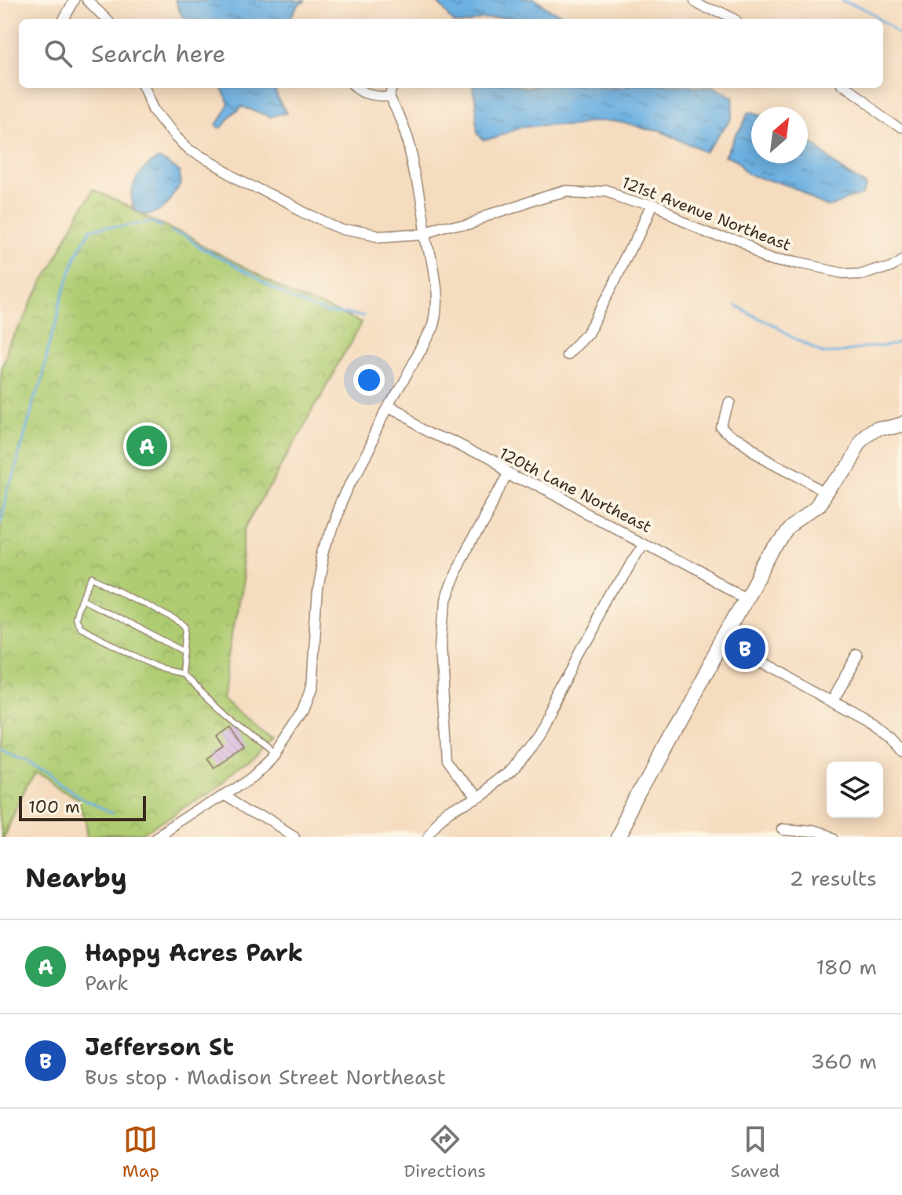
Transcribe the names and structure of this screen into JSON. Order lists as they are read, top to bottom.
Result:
{
  "streets": {
    "street": ["121st Avenue Northeast", "120th Lane Northeast"]
  },
  "scale_bar": "100 m",
  "north": "top right",
  "page": {
    "search": "Search here",
    "pins": ["A", "B"],
    "scale": "100 m",
    "heading": ["Nearby", "2 results"],
    "list": [
      {
        "mark": "A",
        "name": "Happy Acres Park",
        "note": "Park",
        "value": "180 m"
      },
      {
        "mark": "B",
        "name": "Jefferson St",
        "note": "Bus stop · Madison Street Northeast",
        "value": "360 m"
      }
    ],
    "nav": ["Map", "Directions", "Saved"]
  }
}
